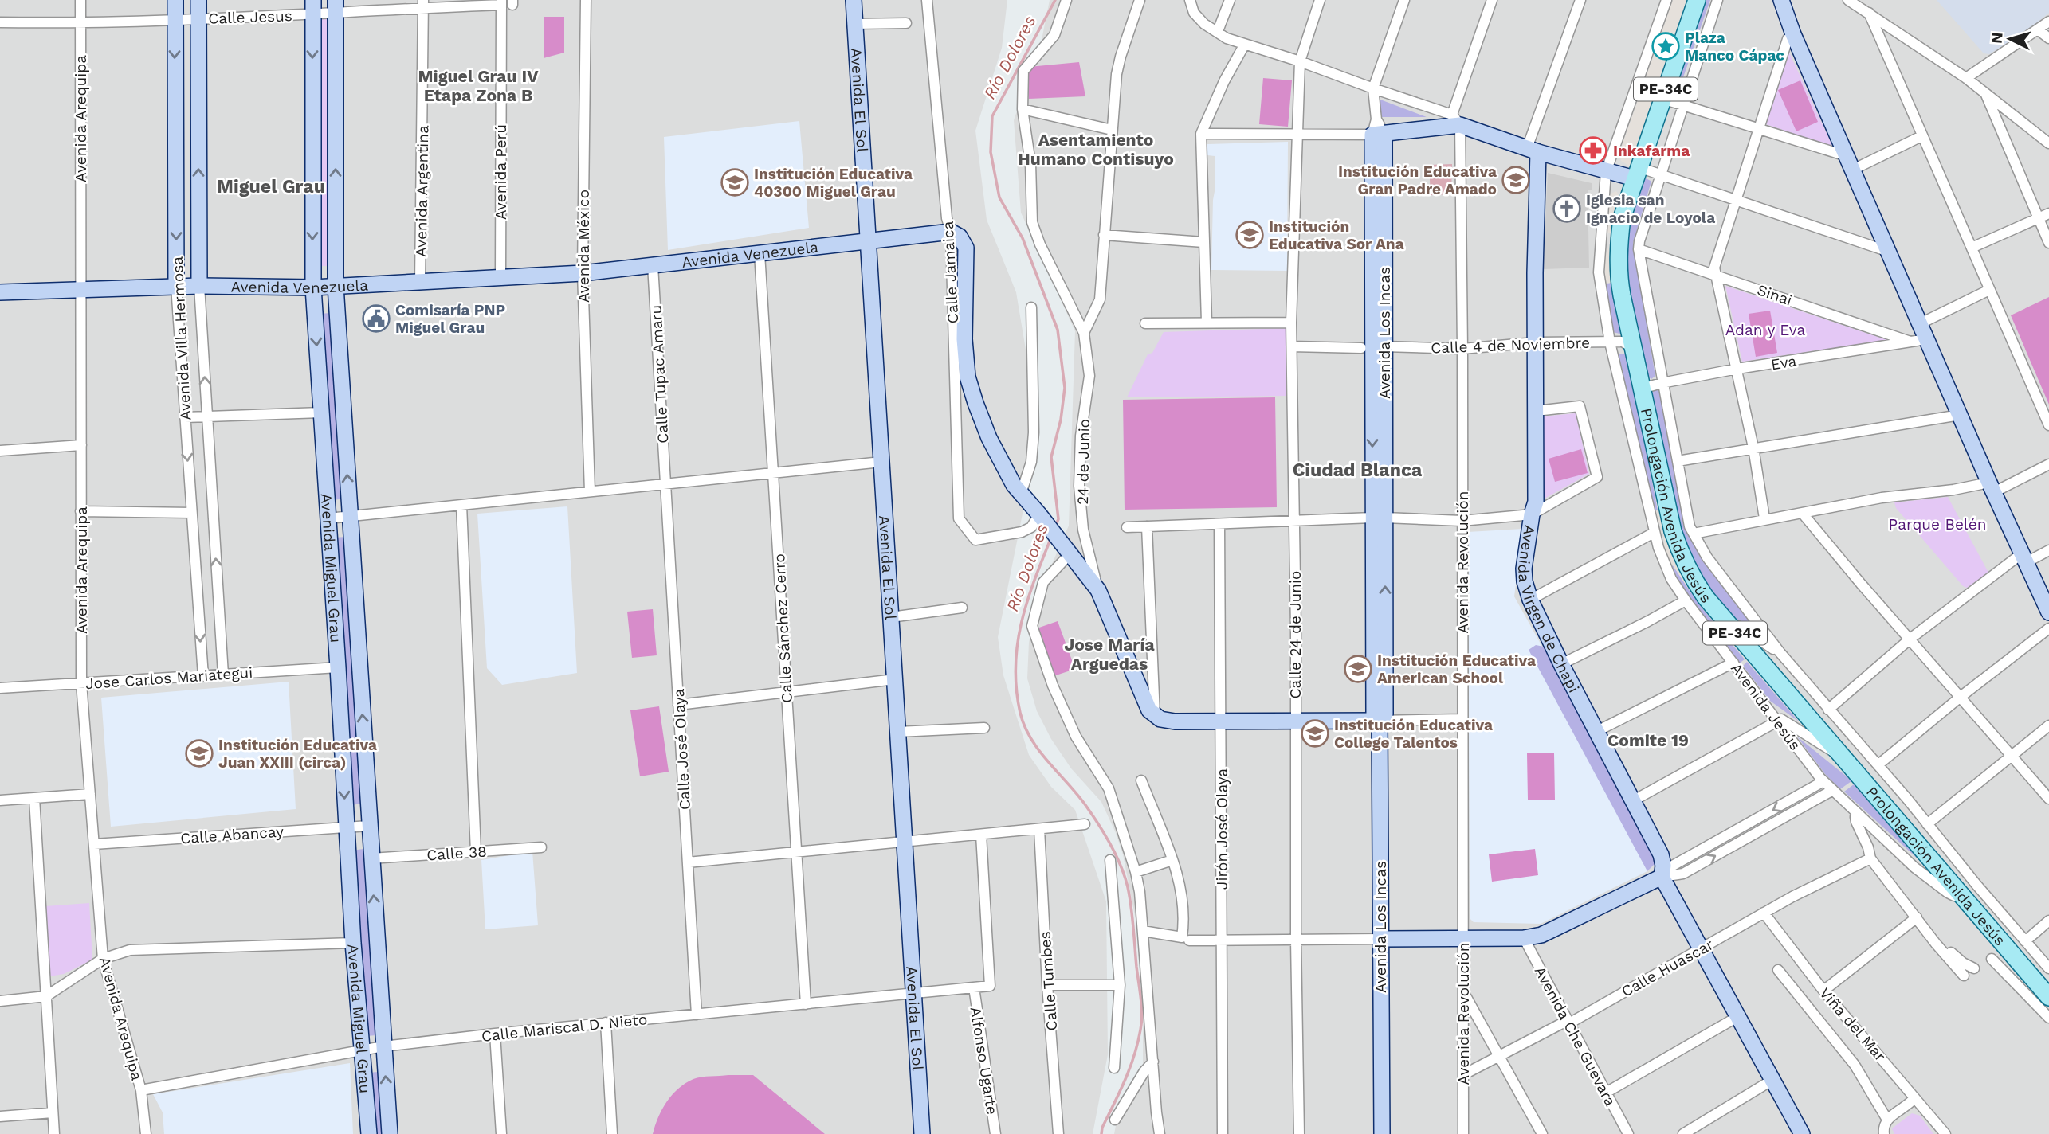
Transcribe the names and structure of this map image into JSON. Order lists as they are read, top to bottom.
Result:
{
  "streets": {
    "main road": ["PE-34C", "Prolongación Avenida Jesús"],
    "street": [
      "Calle Jesus",
      "Avenida El Sol",
      "Avenida Arequipa",
      "Avenida Perú",
      "Avenida Argentina",
      "Avenida México",
      "Avenida Venezuela",
      "Calle Jamaica",
      "Sinai",
      "Avenida Los Incas",
      "Avenida Villa Hermosa",
      "Calle 4 de Noviembre",
      "Eva",
      "Calle Tupac Amaru",
      "24 de Junio",
      "Avenida Revolución",
      "Avenida Miguel Grau",
      "Avenida Virgen de Chapi",
      "Calle Sánchez Cerro",
      "Calle 24 de Junio",
      "Jose Carlos Mariategui",
      "Avenida Jesús",
      "Calle José Olaya",
      "Jirón José Olaya",
      "Calle Abancay",
      "Calle 38",
      "Calle Huascar",
      "Calle Tumbes",
      "Viña del Mar",
      "Calle Mariscal D. Nieto",
      "Avenida Che Guevara",
      "Alfonso Ugarte"
    ]
  },
  "crossings": [
    ["Calle Jesus", "Avenida Arequipa"],
    ["Calle Jesus", "Avenida Perú"],
    ["Calle Jesus", "Avenida Argentina"],
    ["Calle Jesus", "Avenida Villa Hermosa"],
    ["Calle Jesus", "Avenida Miguel Grau"],
    ["Avenida El Sol", "Avenida Venezuela"],
    ["Avenida El Sol", "Calle Mariscal D. Nieto"],
    ["Avenida Arequipa", "Avenida Venezuela"],
    ["Avenida Arequipa", "Jose Carlos Mariategui"],
    ["Avenida Arequipa", "Calle Abancay"],
    ["Avenida Arequipa", "Calle Mariscal D. Nieto"],
    ["Avenida Perú", "Avenida Venezuela"],
    ["Avenida Argentina", "Avenida Venezuela"],
    ["Avenida México", "Avenida Venezuela"],
    ["Avenida Venezuela", "Calle Jamaica"],
    ["Avenida Venezuela", "Avenida Villa Hermosa"],
    ["Avenida Venezuela", "Calle Tupac Amaru"],
    ["Avenida Venezuela", "Avenida Miguel Grau"],
    ["Avenida Venezuela", "Calle Sánchez Cerro"],
    ["Sinai", "Eva"],
    ["Avenida Los Incas", "Calle 4 de Noviembre"],
    ["Avenida Villa Hermosa", "Jose Carlos Mariategui"],
    ["Calle 4 de Noviembre", "Prolongación Avenida Jesús"],
    ["Calle 4 de Noviembre", "Avenida Revolución"],
    ["Calle 4 de Noviembre", "Avenida Virgen de Chapi"],
    ["Calle 4 de Noviembre", "Avenida Jesús"],
    ["Eva", "Prolongación Avenida Jesús"],
    ["Calle Tupac Amaru", "Calle José Olaya"],
    ["Prolongación Avenida Jesús", "Avenida Jesús"],
    ["Avenida Revolución", "Calle Huascar"],
    ["Avenida Miguel Grau", "Jose Carlos Mariategui"],
    ["Avenida Miguel Grau", "Calle Abancay"],
    ["Avenida Miguel Grau", "Calle 38"],
    ["Avenida Miguel Grau", "Calle Mariscal D. Nieto"],
    ["Calle Sánchez Cerro", "Calle Mariscal D. Nieto"],
    ["Calle José Olaya", "Calle Mariscal D. Nieto"],
    ["Calle Huascar", "Viña del Mar"],
    ["Calle Huascar", "Avenida Che Guevara"],
    ["Calle Mariscal D. Nieto", "Alfonso Ugarte"]
  ],
  "districts": [
    "Miguel Grau IV Etapa Zona B",
    "Asentamiento Humano Contisuyo",
    "Miguel Grau",
    "Ciudad Blanca",
    "Jose María Arguedas",
    "Comite 19"
  ],
  "water": ["Río Dolores"],
  "parks": ["Adan y Eva", "Parque Belén"],
  "places": {
    "place": ["Plaza Manco Cápac"],
    "pharmacy": ["Inkafarma"],
    "school or university": [
      "Institución Educativa Gran Padre Amado",
      "Institución Educativa 40300 Miguel Grau",
      "Institución Educativa Sor Ana",
      "Institución Educativa American School",
      "Institución Educativa College Talentos",
      "Institución Educativa Juan XXIII (circa)"
    ],
    "church": ["Iglesia san Ignacio de Loyola"],
    "public building": ["Comisaría PNP Miguel Grau"]
  },
  "north": "left"
}
